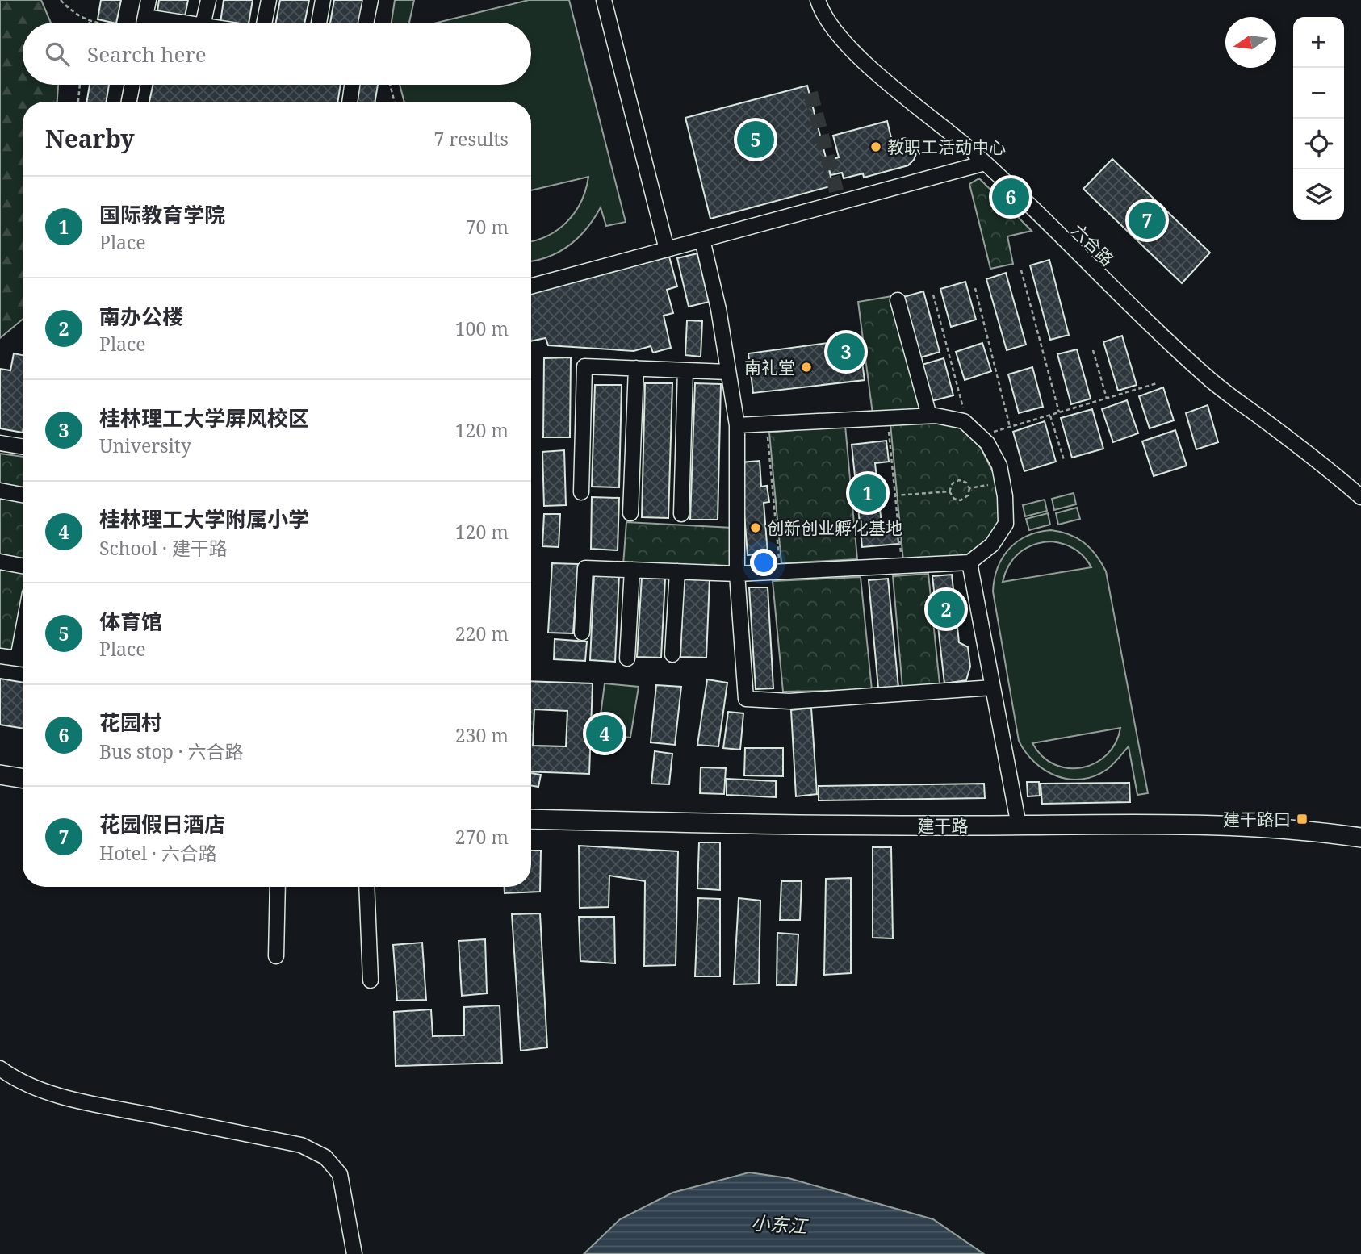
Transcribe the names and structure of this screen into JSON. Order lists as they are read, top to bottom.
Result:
{
  "streets": {
    "main road": ["建干路"],
    "street": ["六合路"]
  },
  "water": ["小东江"],
  "places": {
    "other": ["教职工活动中心", "南礼堂", "创新创业孵化基地"],
    "transit": ["建干路口"]
  },
  "north": "left",
  "page": {
    "map_buttons": ["+", "−"],
    "search": "Search here",
    "heading": ["Nearby", "7 results"],
    "pins": [
      "5",
      "6",
      "7",
      "3",
      "1",
      "2",
      "4"
    ],
    "list": [
      {
        "mark": "1",
        "name": "国际教育学院",
        "note": "Place",
        "value": "70 m"
      },
      {
        "mark": "2",
        "name": "南办公楼",
        "note": "Place",
        "value": "100 m"
      },
      {
        "mark": "3",
        "name": "桂林理工大学屏风校区",
        "note": "University",
        "value": "120 m"
      },
      {
        "mark": "4",
        "name": "桂林理工大学附属小学",
        "note": "School · 建干路",
        "value": "120 m"
      },
      {
        "mark": "5",
        "name": "体育馆",
        "note": "Place",
        "value": "220 m"
      },
      {
        "mark": "6",
        "name": "花园村",
        "note": "Bus stop · 六合路",
        "value": "230 m"
      },
      {
        "mark": "7",
        "name": "花园假日酒店",
        "note": "Hotel · 六合路",
        "value": "270 m"
      }
    ]
  }
}
